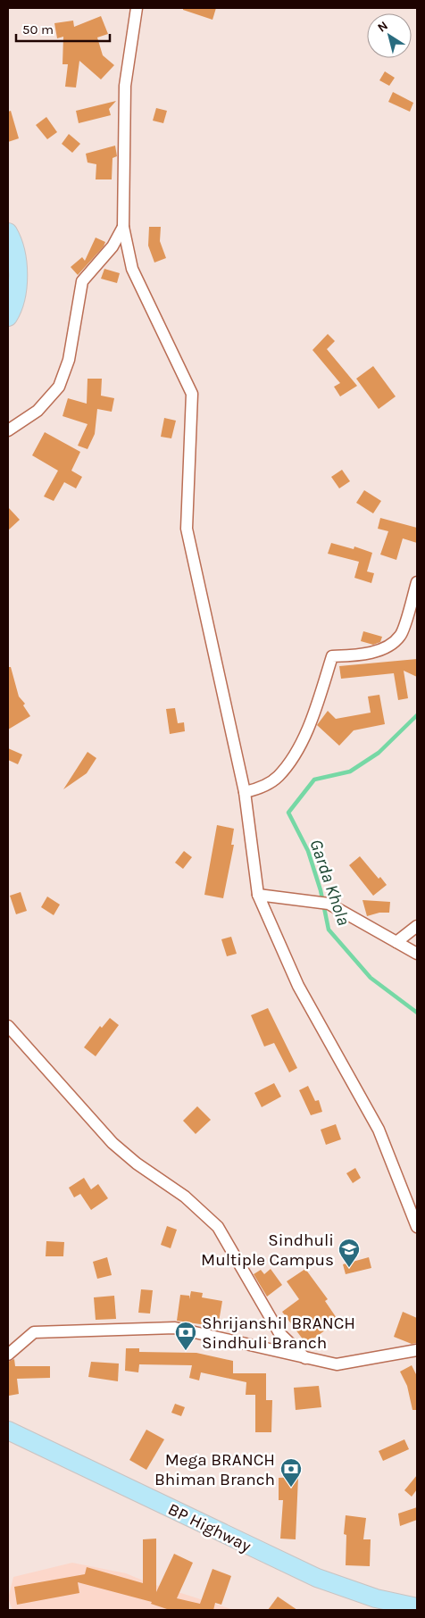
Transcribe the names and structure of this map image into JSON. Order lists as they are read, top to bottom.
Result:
{
  "streets": {
    "highway": ["BP Highway"]
  },
  "water": ["Garda Khola"],
  "places": {
    "school or university": ["Sindhuli Multiple Campus"],
    "bank": ["Shrijanshil BRANCH Sindhuli Branch", "Mega BRANCH Bhiman Branch"]
  },
  "scale_bar": "50 m",
  "north": "top left"
}
